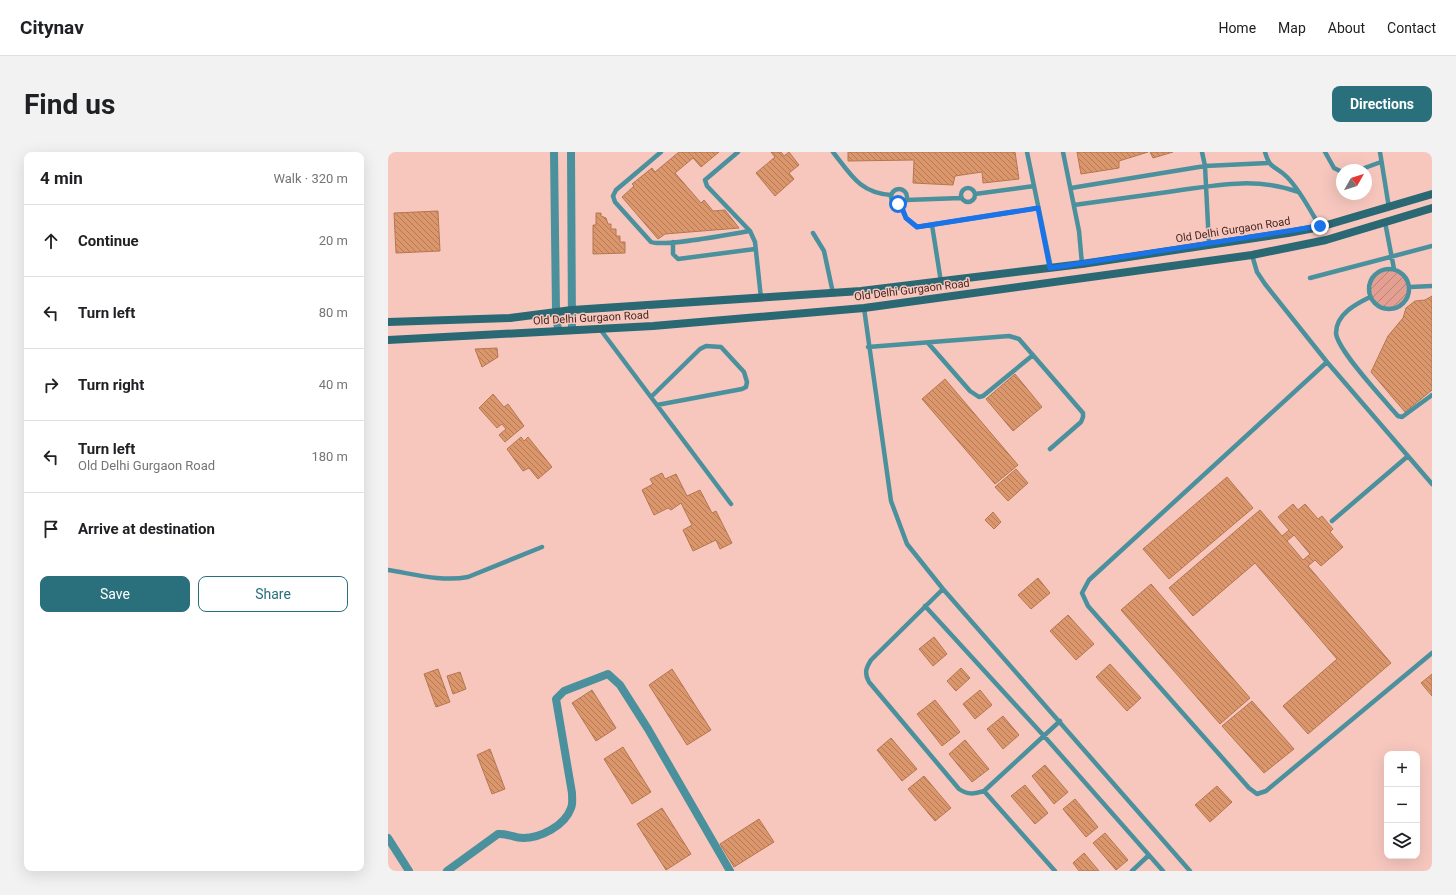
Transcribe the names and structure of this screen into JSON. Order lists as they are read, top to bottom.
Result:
{
  "streets": {
    "main road": ["Old Delhi Gurgaon Road"]
  },
  "north": "top right",
  "page": {
    "header": "Citynav",
    "nav": [
      "Home",
      "Map",
      "About",
      "Contact"
    ],
    "buttons": [
      "Directions",
      ["Save", "Share"]
    ],
    "title": "Find us",
    "heading": ["4 min", "Walk · 320 m"],
    "list": [
      ["Continue", "20 m"],
      ["Turn left", "80 m"],
      ["Turn right", "40 m"],
      ["Turn left", "Old Delhi Gurgaon Road", "180 m"],
      "Arrive at destination"
    ],
    "map_buttons": ["+", "−"]
  }
}
